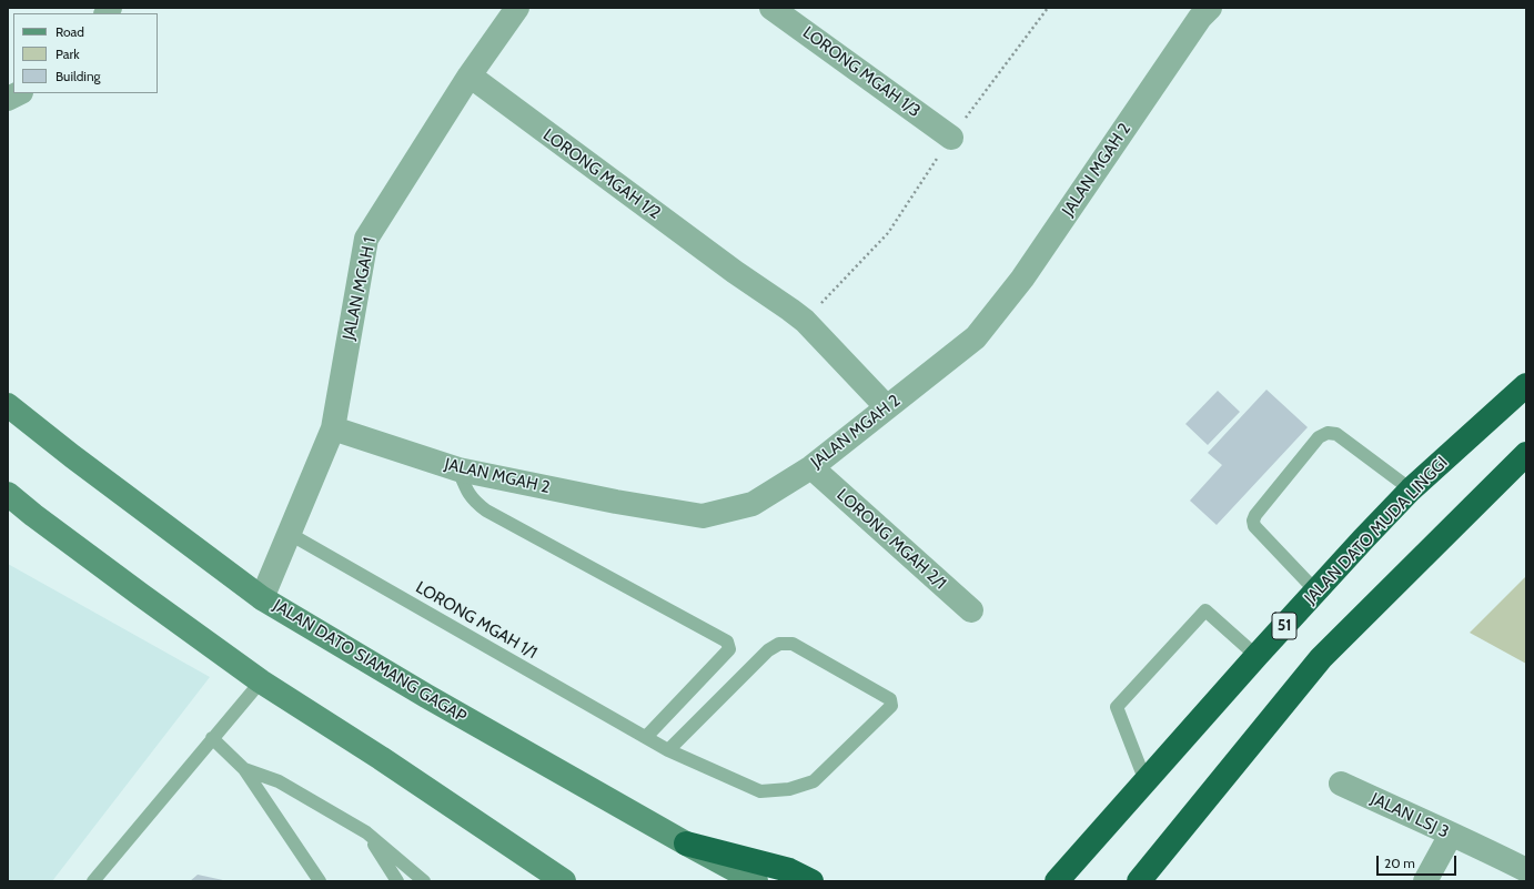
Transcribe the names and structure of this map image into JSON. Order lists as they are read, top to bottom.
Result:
{
  "streets": {
    "highway": ["JALAN DATO MUDA LINGGI", "51"],
    "main road": ["JALAN DATO SIAMANG GAGAP"],
    "street": [
      "LORONG MGAH 1/3",
      "JALAN MGAH 2",
      "LORONG MGAH 1/2",
      "JALAN MGAH 1",
      "LORONG MGAH 2/1",
      "JALAN LSJ 3"
    ],
    "lane": ["LORONG MGAH 1/1"]
  },
  "crossings": [
    ["JALAN MGAH 2", "LORONG MGAH 1/2"],
    ["JALAN MGAH 2", "JALAN MGAH 1"],
    ["JALAN MGAH 2", "LORONG MGAH 2/1"],
    ["LORONG MGAH 1/2", "JALAN MGAH 1"],
    ["JALAN MGAH 1", "LORONG MGAH 1/1"],
    ["JALAN MGAH 1", "JALAN DATO SIAMANG GAGAP"]
  ],
  "legend": ["Road", "Park", "Building"],
  "scale_bar": "20 m"
}
